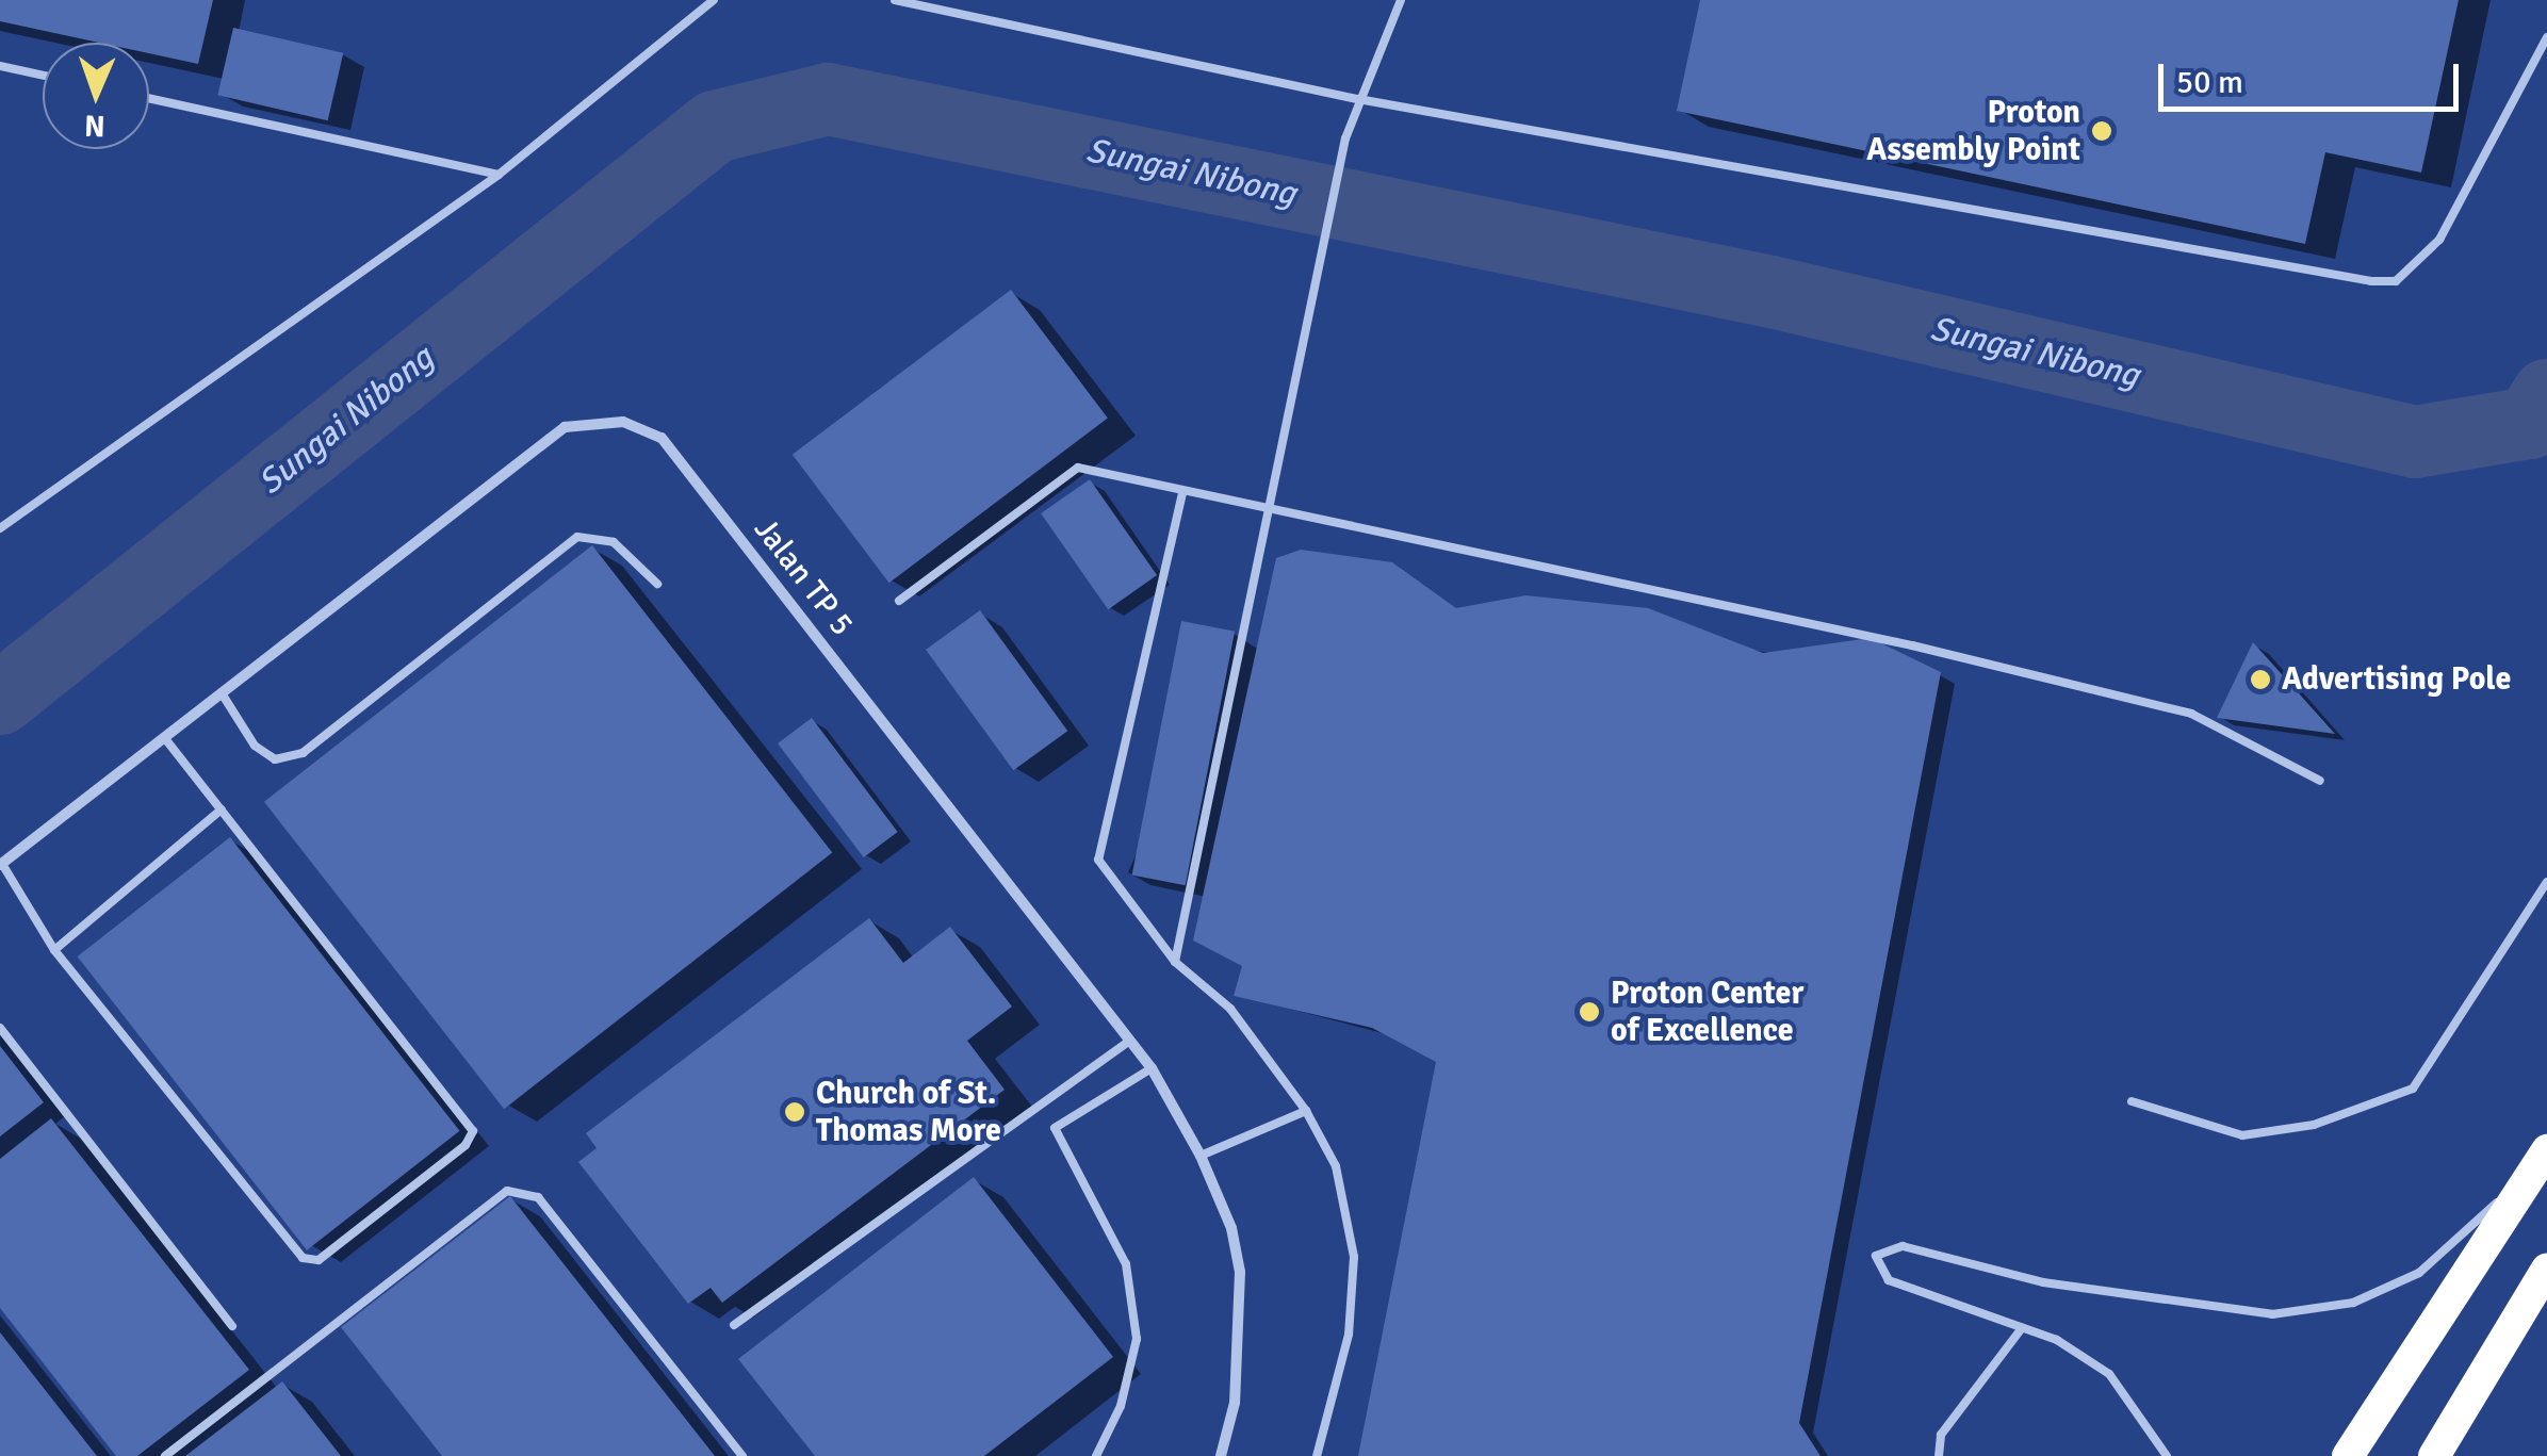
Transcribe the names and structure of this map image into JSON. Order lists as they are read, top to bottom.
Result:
{
  "streets": {
    "street": ["Jalan TP 5"]
  },
  "water": ["Sungai Nibong"],
  "places": [
    "Proton Assembly Point",
    "Advertising Pole",
    "Proton Center of Excellence",
    "Church of St. Thomas More"
  ],
  "scale_bar": "50 m",
  "north": "bottom"
}
